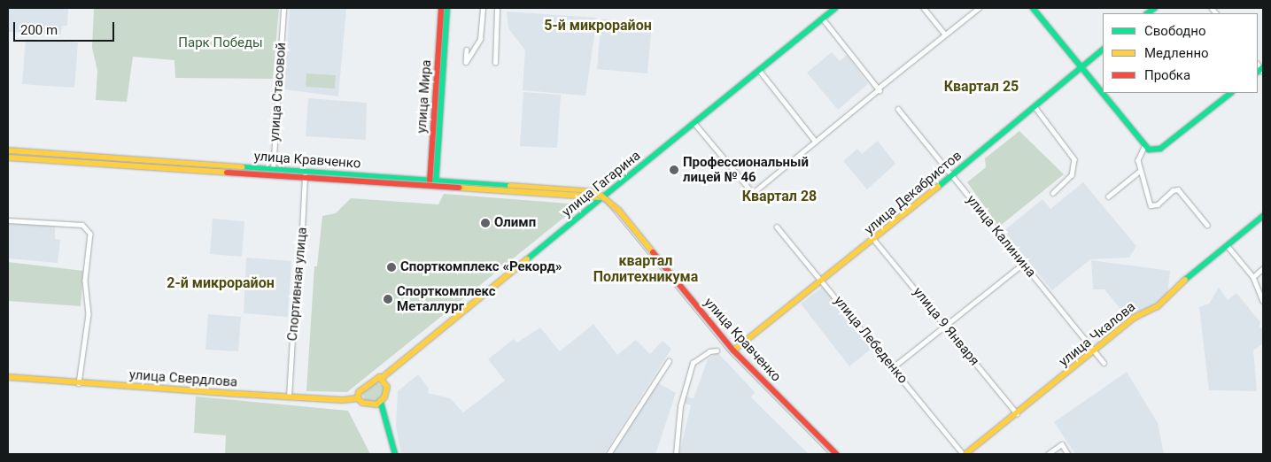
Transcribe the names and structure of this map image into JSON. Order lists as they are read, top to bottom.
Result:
{
  "streets": {
    "main road": [
      "улица Мира",
      "улица Кравченко",
      "улица Гагарина",
      "улица Декабристов",
      "улица Чкалова",
      "улица Свердлова"
    ],
    "street": [
      "улица Стасовой",
      "улица Калинина",
      "Спортивная улица",
      "улица 9 Января",
      "улица Лебеденко"
    ]
  },
  "crossings": [
    ["улица Стасовой", "улица Кравченко"],
    ["улица Мира", "улица Кравченко"],
    ["улица Кравченко", "улица Гагарина"],
    ["улица Кравченко", "улица Декабристов"],
    ["улица Кравченко", "Спортивная улица"],
    ["улица Гагарина", "улица Свердлова"],
    ["улица Декабристов", "улица Калинина"],
    ["улица Декабристов", "улица 9 Января"],
    ["улица Декабристов", "улица Лебеденко"],
    ["улица Калинина", "улица Чкалова"],
    ["Спортивная улица", "улица Свердлова"],
    ["улица 9 Января", "улица Чкалова"],
    ["улица Чкалова", "улица Лебеденко"]
  ],
  "districts": [
    "5-й микрорайон",
    "Квартал 25",
    "Квартал 28",
    "квартал Политехникума",
    "2-й микрорайон"
  ],
  "parks": ["Парк Победы"],
  "places": [
    "Профессиональный лицей № 46",
    "Олимп",
    "Спорткомплекс «Рекорд»",
    "Спорткомплекс Металлург"
  ],
  "legend": ["Свободно", "Медленно", "Пробка"],
  "scale_bar": "200 m"
}
